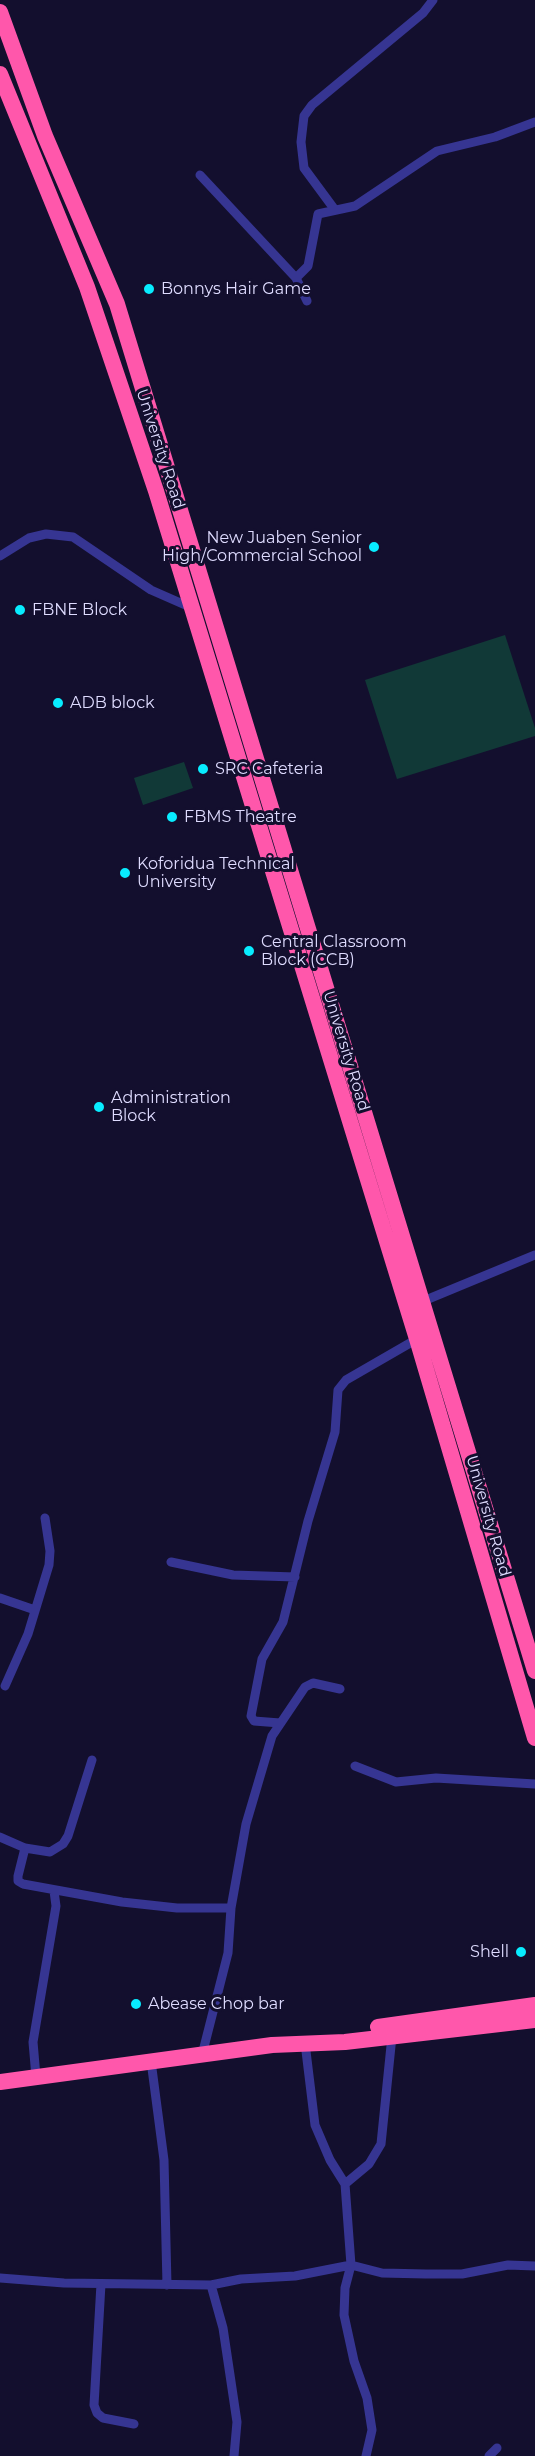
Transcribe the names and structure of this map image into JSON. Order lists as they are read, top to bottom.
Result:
{
  "streets": {
    "highway": ["University Road"]
  },
  "places": [
    "Bonnys Hair Game",
    "New Juaben Senior High/Commercial School",
    "FBNE Block",
    "ADB block",
    "SRC Cafeteria",
    "FBMS Theatre",
    "Koforidua Technical University",
    "Central Classroom Block (CCB)",
    "Administration Block",
    "Shell",
    "Abease Chop bar"
  ]
}
